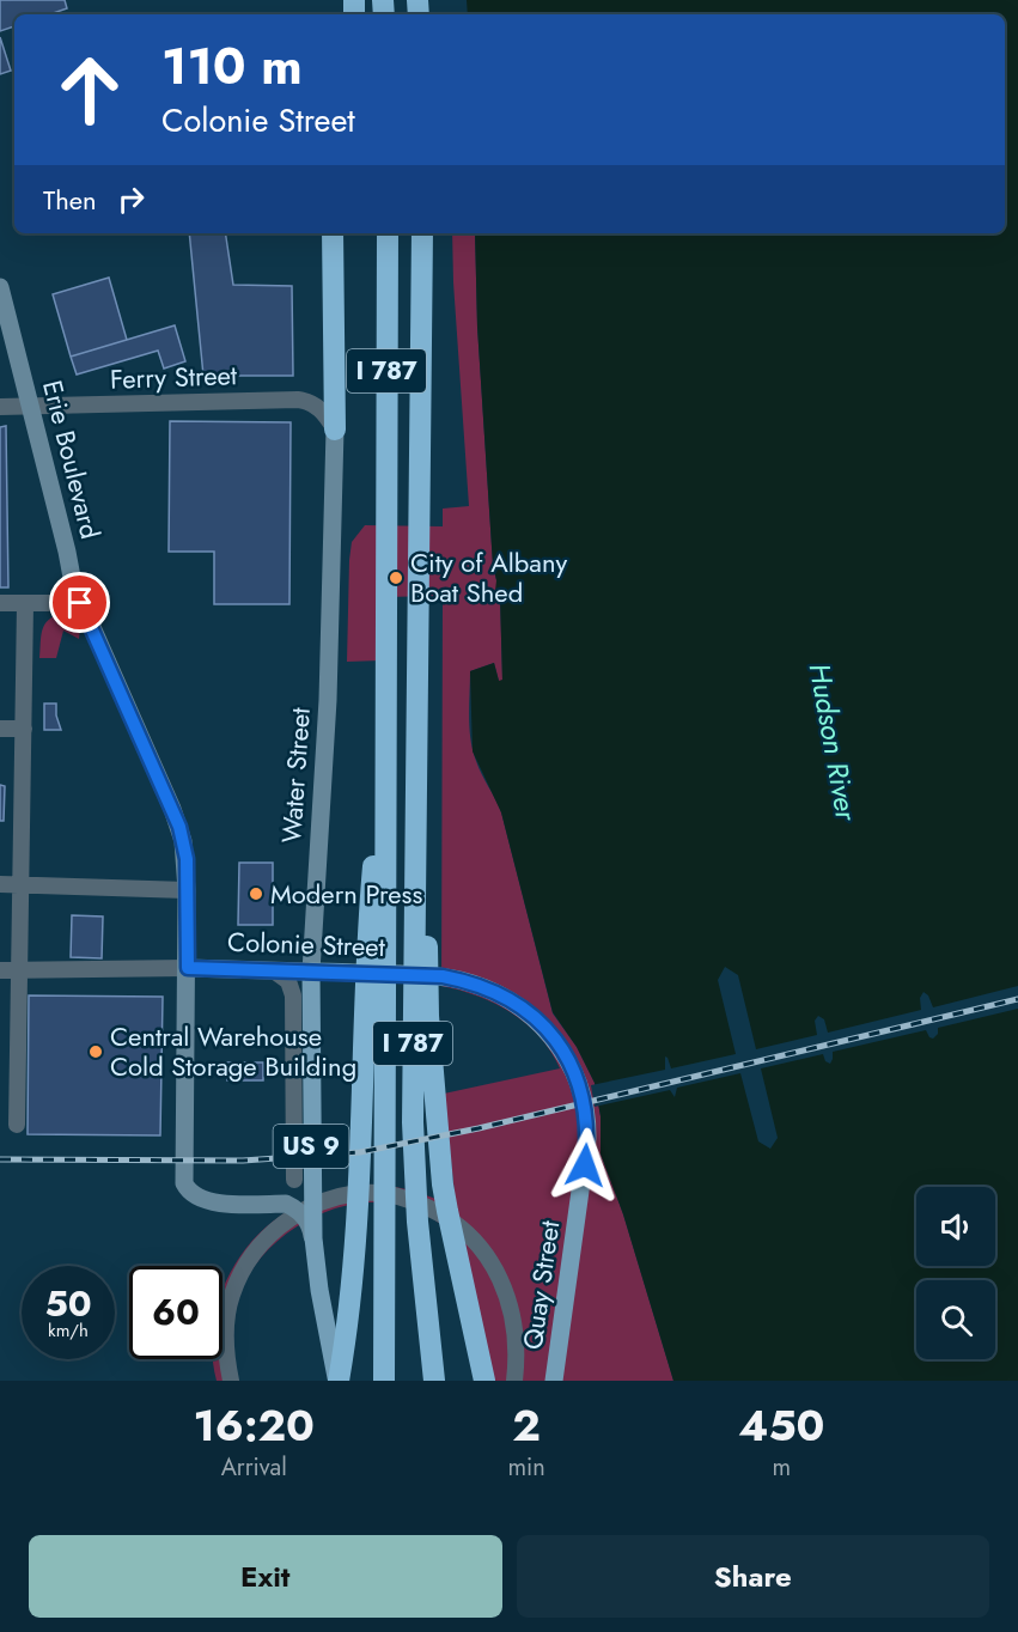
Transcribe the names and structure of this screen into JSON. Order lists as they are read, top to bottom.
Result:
{
  "streets": {
    "highway": ["I 787"],
    "main road": [
      "Water Street",
      "Colonie Street",
      "US 9",
      "Quay Street"
    ],
    "street": ["Ferry Street", "Erie Boulevard"]
  },
  "crossings": [
    ["Ferry Street", "Erie Boulevard"],
    ["Ferry Street", "Water Street"],
    ["Erie Boulevard", "Water Street"],
    ["Erie Boulevard", "Colonie Street"],
    ["Water Street", "Colonie Street"],
    ["Colonie Street", "Quay Street"]
  ],
  "water": ["Hudson River"],
  "places": ["City of Albany Boat Shed", "Modern Press", "Central Warehouse Cold Storage Building"],
  "page": {
    "turn": ["110 m", "Colonie Street"],
    "then": "Then",
    "speed": "50 km/h",
    "limit": "60",
    "eta": [
      "16:20",
      "Arrival",
      "2",
      "min",
      "450",
      "m"
    ],
    "buttons": ["Exit", "Share"]
  }
}
